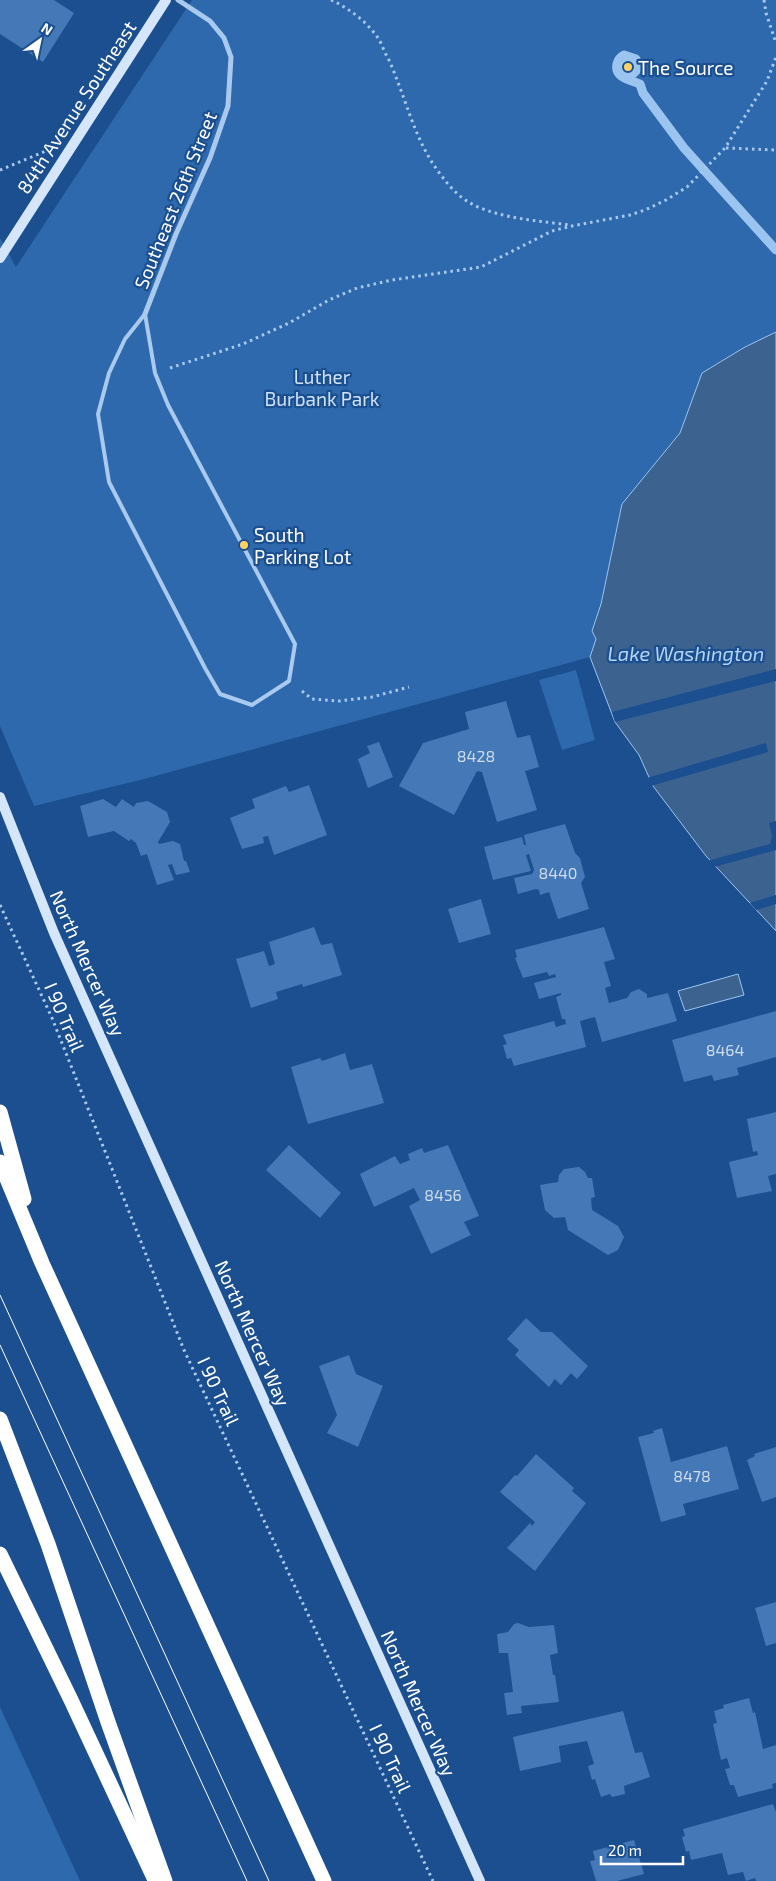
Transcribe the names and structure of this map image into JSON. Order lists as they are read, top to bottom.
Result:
{
  "streets": {
    "street": ["84th Avenue Southeast", "Southeast 26th Street", "North Mercer Way"],
    "path": ["I 90 Trail"]
  },
  "water": ["Lake Washington"],
  "parks": ["Luther Burbank Park"],
  "places": ["The Source", "South Parking Lot"],
  "house_numbers": [
    "8428",
    "8440",
    "8464",
    "8456",
    "8478"
  ],
  "scale_bar": "20 m",
  "north": "top right"
}
